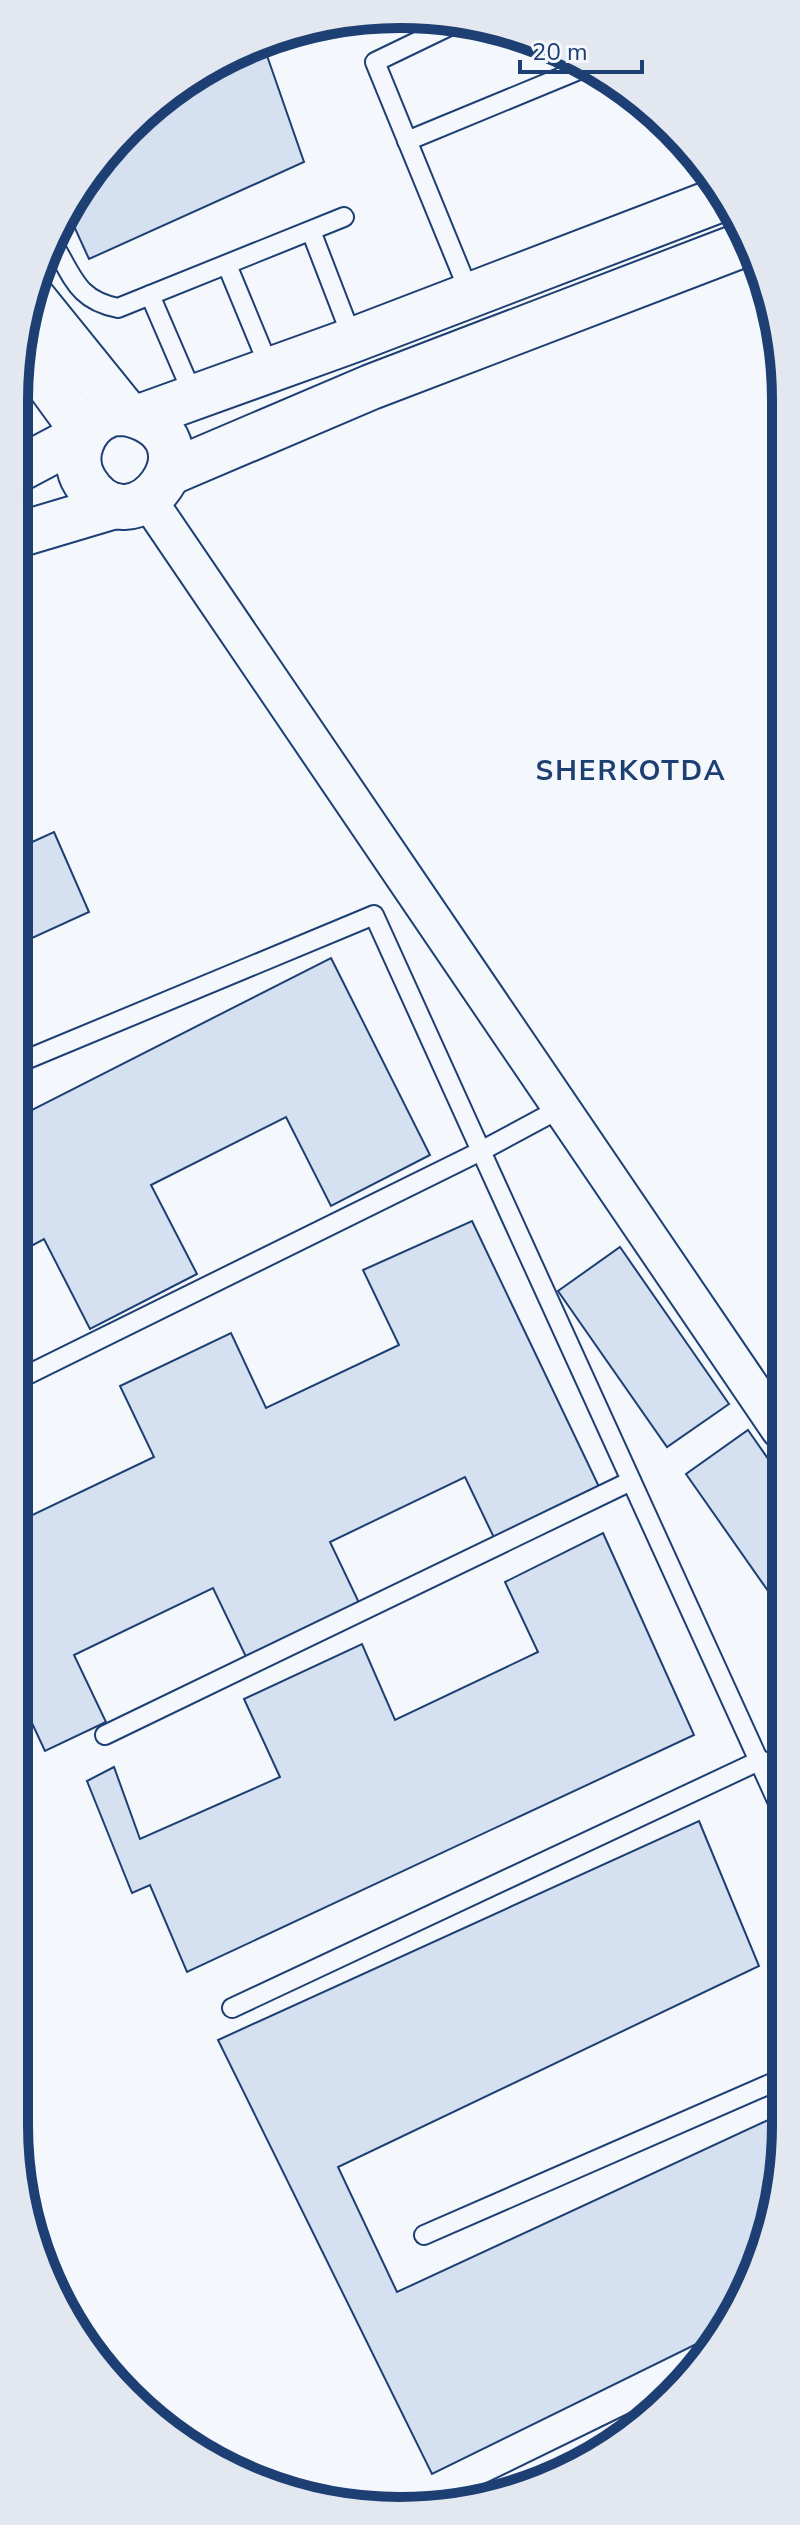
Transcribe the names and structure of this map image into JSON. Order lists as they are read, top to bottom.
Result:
{
  "districts": ["SHERKOTDA"],
  "scale_bar": "20 m"
}
